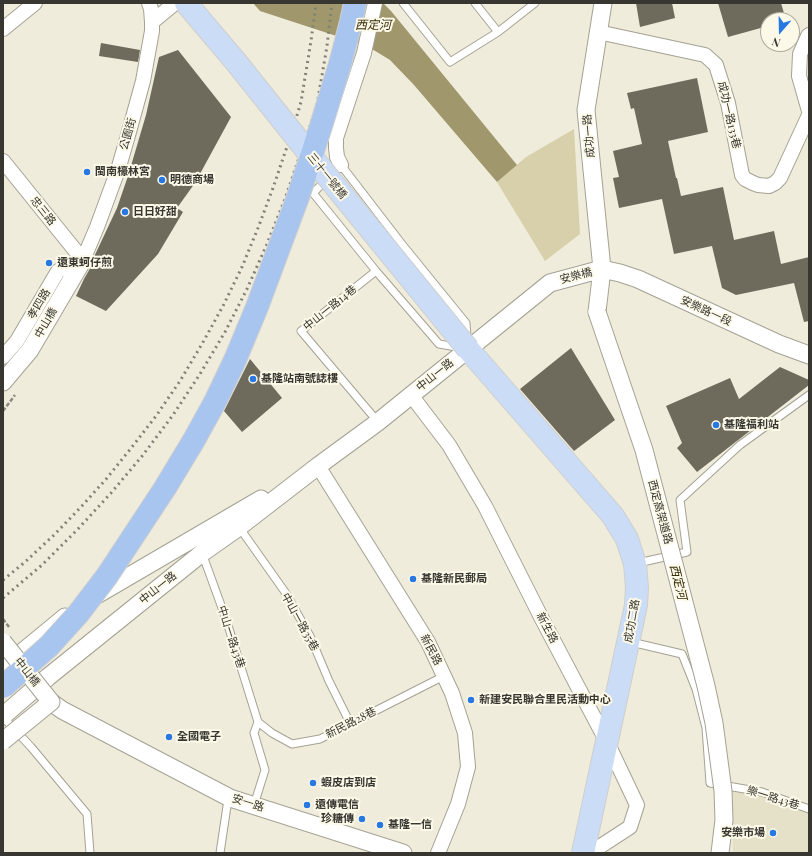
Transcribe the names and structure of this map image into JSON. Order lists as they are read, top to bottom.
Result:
{
  "streets": {
    "main road": ["三十一號橋", "成功二路"],
    "street": [
      "成功一路133巷",
      "公園街",
      "成功一路",
      "忠三路",
      "安樂橋",
      "孝四路",
      "安樂路一段",
      "中山橋",
      "中山一路",
      "西定高架道路",
      "新生路",
      "新民路",
      "安一路"
    ],
    "lane": [
      "中山一路14巷",
      "中山一路35巷",
      "中山一路43巷",
      "新民路28巷",
      "樂一路43巷"
    ]
  },
  "crossings": [
    ["成功一路133巷", "成功一路"],
    ["公園街", "忠三路"],
    ["公園街", "孝四路"],
    ["公園街", "中山橋"],
    ["成功一路", "安樂橋"],
    ["成功一路", "安樂路一段"],
    ["成功一路", "西定高架道路"],
    ["三十一號橋", "中山一路"],
    ["三十一號橋", "成功二路"],
    ["忠三路", "孝四路"],
    ["忠三路", "中山橋"],
    ["安樂橋", "安樂路一段"],
    ["安樂橋", "中山一路"],
    ["安樂橋", "西定高架道路"],
    ["孝四路", "中山橋"],
    ["中山一路14巷", "中山一路"],
    ["安樂路一段", "西定高架道路"],
    ["中山橋", "安一路"],
    ["中山一路", "成功二路"],
    ["中山一路", "中山一路35巷"],
    ["中山一路", "新生路"],
    ["中山一路", "中山一路43巷"],
    ["中山一路", "新民路"],
    ["成功二路", "新生路"],
    ["成功二路", "樂一路43巷"],
    ["中山一路35巷", "新民路28巷"],
    ["中山一路43巷", "新民路28巷"],
    ["新民路", "新民路28巷"]
  ],
  "water": ["西定河"],
  "places": [
    "閩南檺林宮",
    "明德商場",
    "日日好甜",
    "遠東蚵仔煎",
    "基隆站南號誌樓",
    "基隆福利站",
    "基隆新民郵局",
    "新建安民聯合里民活動中心",
    "全國電子",
    "蝦皮店到店",
    "遠傳電信",
    "珍糖傳",
    "基隆一信",
    "安樂市場"
  ],
  "north": "bottom"
}
